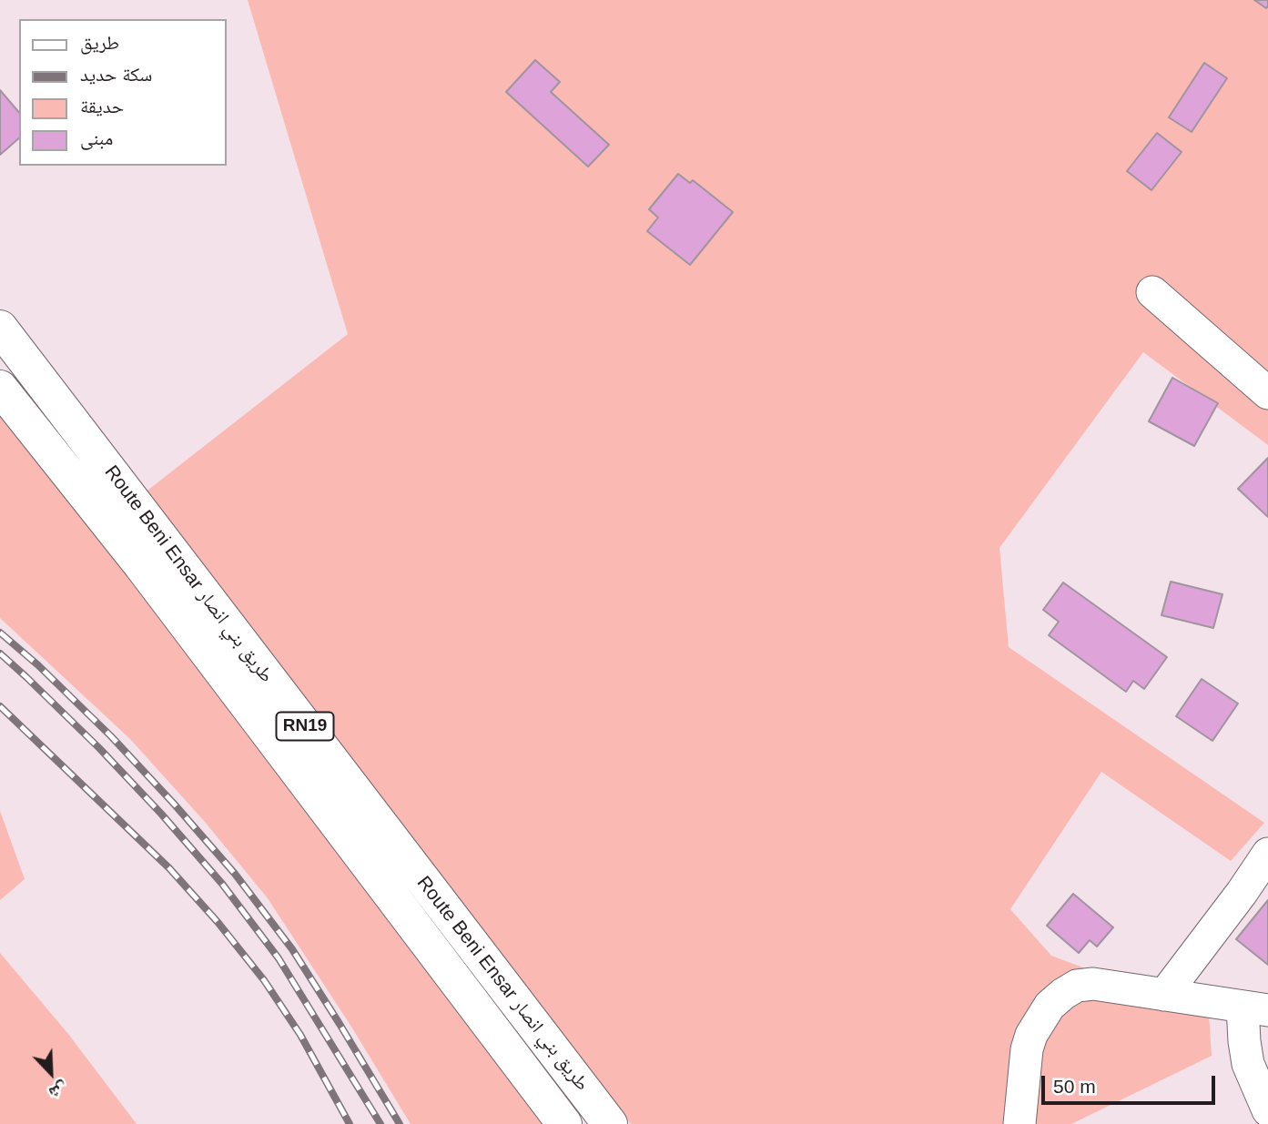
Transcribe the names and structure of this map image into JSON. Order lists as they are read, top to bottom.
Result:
{
  "streets": {
    "highway": ["Route Beni Ensar طريق بني انصار", "RN19"]
  },
  "legend": [
    "طريق",
    "سكة حديد",
    "حديقة",
    "مبنى"
  ],
  "scale_bar": "50 m",
  "north": "bottom right"
}
